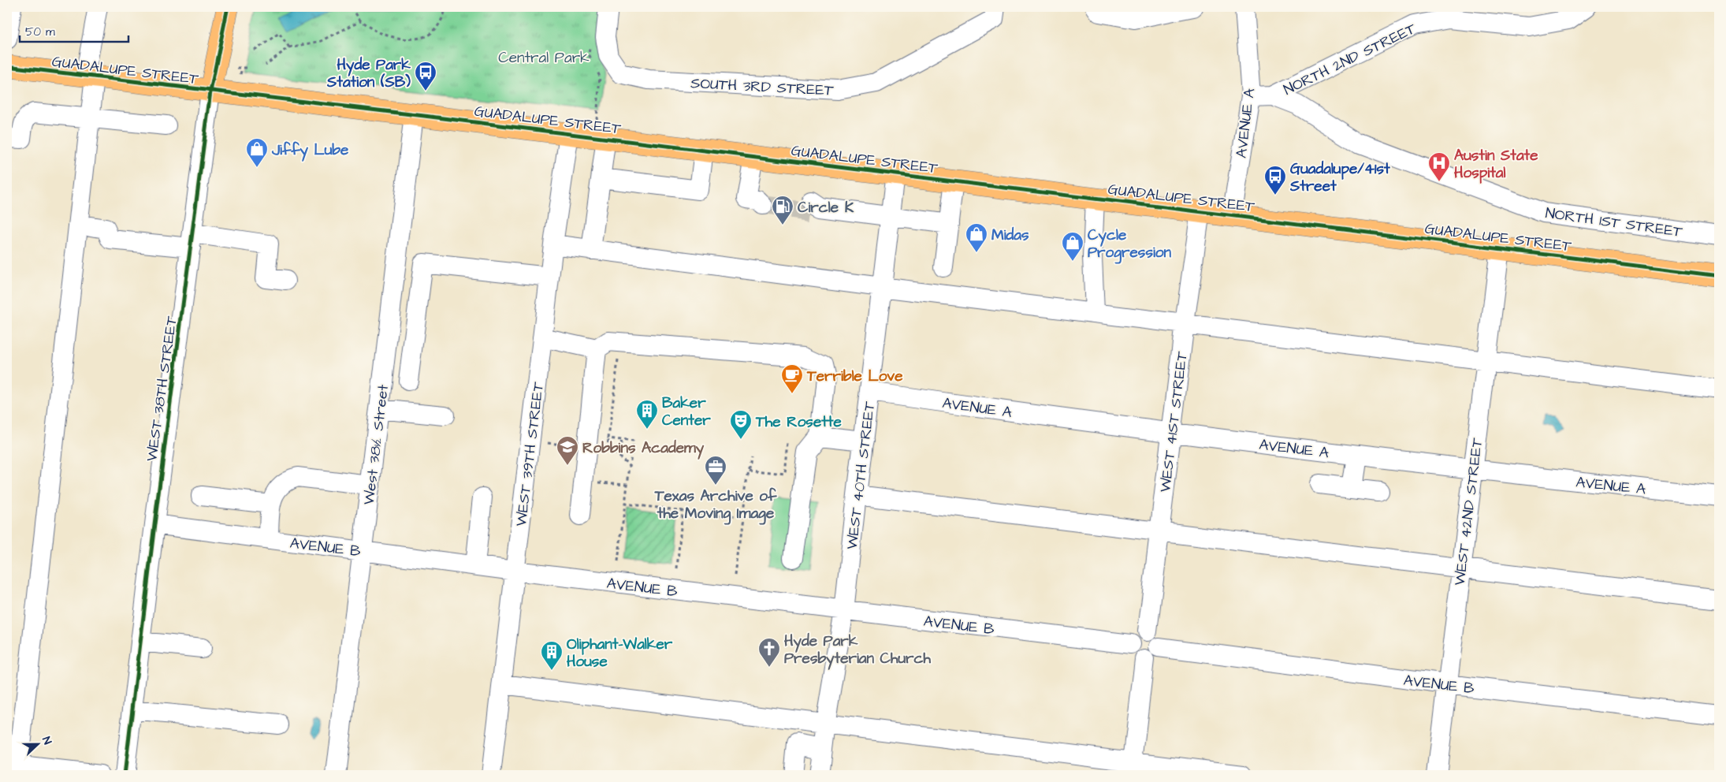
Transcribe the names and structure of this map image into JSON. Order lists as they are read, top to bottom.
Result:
{
  "streets": {
    "main road": ["GUADALUPE STREET", "WEST 38TH STREET"],
    "street": [
      "NORTH 2ND STREET",
      "SOUTH 3RD STREET",
      "AVENUE A",
      "NORTH 1ST STREET",
      "WEST 41ST STREET",
      "West 38½ Street",
      "WEST 39TH STREET",
      "WEST 40TH STREET",
      "WEST 42ND STREET",
      "AVENUE B"
    ]
  },
  "crossings": [
    ["NORTH 2ND STREET", "NORTH 1ST STREET"],
    ["GUADALUPE STREET", "AVENUE A"],
    ["GUADALUPE STREET", "WEST 38TH STREET"],
    ["GUADALUPE STREET", "WEST 41ST STREET"],
    ["GUADALUPE STREET", "West 38½ Street"],
    ["GUADALUPE STREET", "WEST 39TH STREET"],
    ["GUADALUPE STREET", "WEST 40TH STREET"],
    ["GUADALUPE STREET", "WEST 42ND STREET"],
    ["AVENUE A", "NORTH 1ST STREET"],
    ["AVENUE A", "WEST 41ST STREET"],
    ["AVENUE A", "WEST 40TH STREET"],
    ["AVENUE A", "WEST 42ND STREET"],
    ["WEST 38TH STREET", "AVENUE B"],
    ["WEST 41ST STREET", "AVENUE B"],
    ["West 38½ Street", "AVENUE B"],
    ["WEST 39TH STREET", "AVENUE B"],
    ["WEST 40TH STREET", "AVENUE B"],
    ["WEST 42ND STREET", "AVENUE B"]
  ],
  "parks": ["Central Park"],
  "places": {
    "bus stop": ["Hyde Park Station (SB)", "Guadalupe/41st Street"],
    "shop": ["Jiffy Lube", "Midas", "Cycle Progression"],
    "hospital": ["Austin State Hospital"],
    "fuel station": ["Circle K"],
    "cafe": ["Terrible Love"],
    "building": ["Baker Center", "Oliphant-Walker House"],
    "theatre": ["The Rosette"],
    "school or university": ["Robbins Academy"],
    "office": ["Texas Archive of the Moving Image"],
    "church": ["Hyde Park Presbyterian Church"]
  },
  "scale_bar": "50 m",
  "north": "right"
}
